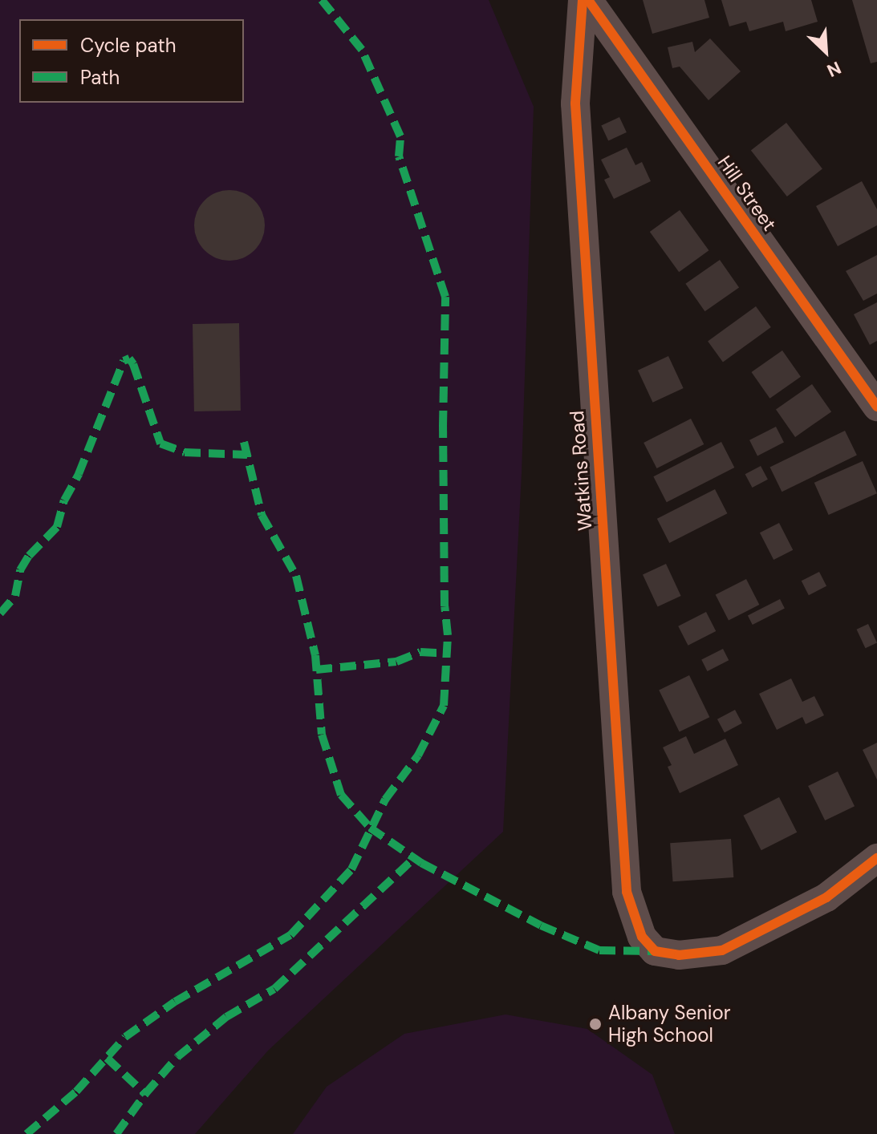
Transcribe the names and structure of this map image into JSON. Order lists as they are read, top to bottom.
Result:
{
  "streets": {
    "street": ["Hill Street", "Watkins Road"]
  },
  "places": ["Albany Senior High School"],
  "legend": ["Cycle path", "Path"],
  "north": "bottom right"
}
